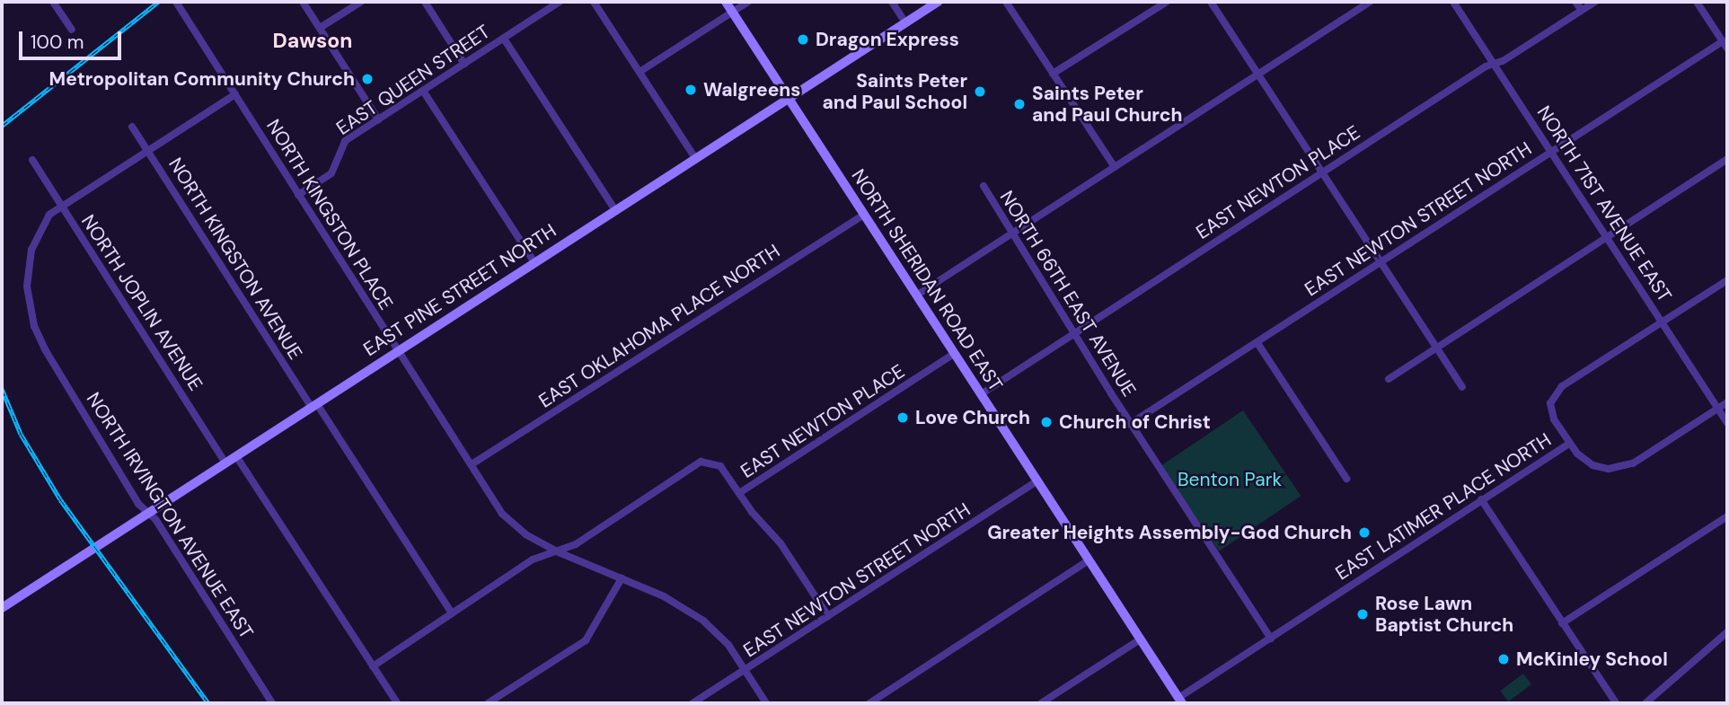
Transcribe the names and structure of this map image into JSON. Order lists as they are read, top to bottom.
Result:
{
  "streets": {
    "main road": ["NORTH SHERIDAN ROAD EAST", "EAST PINE STREET NORTH"],
    "street": [
      "EAST QUEEN STREET",
      "EAST NEWTON PLACE",
      "NORTH 71ST AVENUE EAST",
      "NORTH KINGSTON PLACE",
      "EAST NEWTON STREET NORTH",
      "NORTH KINGSTON AVENUE",
      "NORTH 66TH EAST AVENUE",
      "NORTH JOPLIN AVENUE",
      "EAST OKLAHOMA PLACE NORTH",
      "EAST LATIMER PLACE NORTH",
      "NORTH IRVINGTON AVENUE EAST"
    ]
  },
  "crossings": [
    ["EAST QUEEN STREET", "NORTH KINGSTON PLACE"],
    ["EAST NEWTON PLACE", "NORTH 71ST AVENUE EAST"],
    ["EAST NEWTON PLACE", "NORTH SHERIDAN ROAD EAST"],
    ["EAST NEWTON PLACE", "NORTH 66TH EAST AVENUE"],
    ["NORTH 71ST AVENUE EAST", "EAST NEWTON STREET NORTH"],
    ["NORTH 71ST AVENUE EAST", "EAST LATIMER PLACE NORTH"],
    ["NORTH KINGSTON PLACE", "EAST NEWTON STREET NORTH"],
    ["NORTH KINGSTON PLACE", "EAST PINE STREET NORTH"],
    ["NORTH KINGSTON PLACE", "EAST OKLAHOMA PLACE NORTH"],
    ["NORTH KINGSTON PLACE", "NORTH IRVINGTON AVENUE EAST"],
    ["EAST NEWTON STREET NORTH", "NORTH SHERIDAN ROAD EAST"],
    ["EAST NEWTON STREET NORTH", "NORTH 66TH EAST AVENUE"],
    ["NORTH KINGSTON AVENUE", "EAST PINE STREET NORTH"],
    ["NORTH KINGSTON AVENUE", "NORTH IRVINGTON AVENUE EAST"],
    ["NORTH SHERIDAN ROAD EAST", "EAST PINE STREET NORTH"],
    ["NORTH SHERIDAN ROAD EAST", "EAST OKLAHOMA PLACE NORTH"],
    ["NORTH SHERIDAN ROAD EAST", "EAST LATIMER PLACE NORTH"],
    ["EAST PINE STREET NORTH", "NORTH JOPLIN AVENUE"],
    ["EAST PINE STREET NORTH", "NORTH IRVINGTON AVENUE EAST"],
    ["NORTH 66TH EAST AVENUE", "EAST LATIMER PLACE NORTH"],
    ["NORTH JOPLIN AVENUE", "NORTH IRVINGTON AVENUE EAST"]
  ],
  "districts": ["Dawson"],
  "parks": ["Benton Park"],
  "places": [
    "Dragon Express",
    "Metropolitan Community Church",
    "Walgreens",
    "Saints Peter and Paul School",
    "Saints Peter and Paul Church",
    "Love Church",
    "Church of Christ",
    "Greater Heights Assembly-God Church",
    "Rose Lawn Baptist Church",
    "McKinley School"
  ],
  "scale_bar": "100 m"
}
